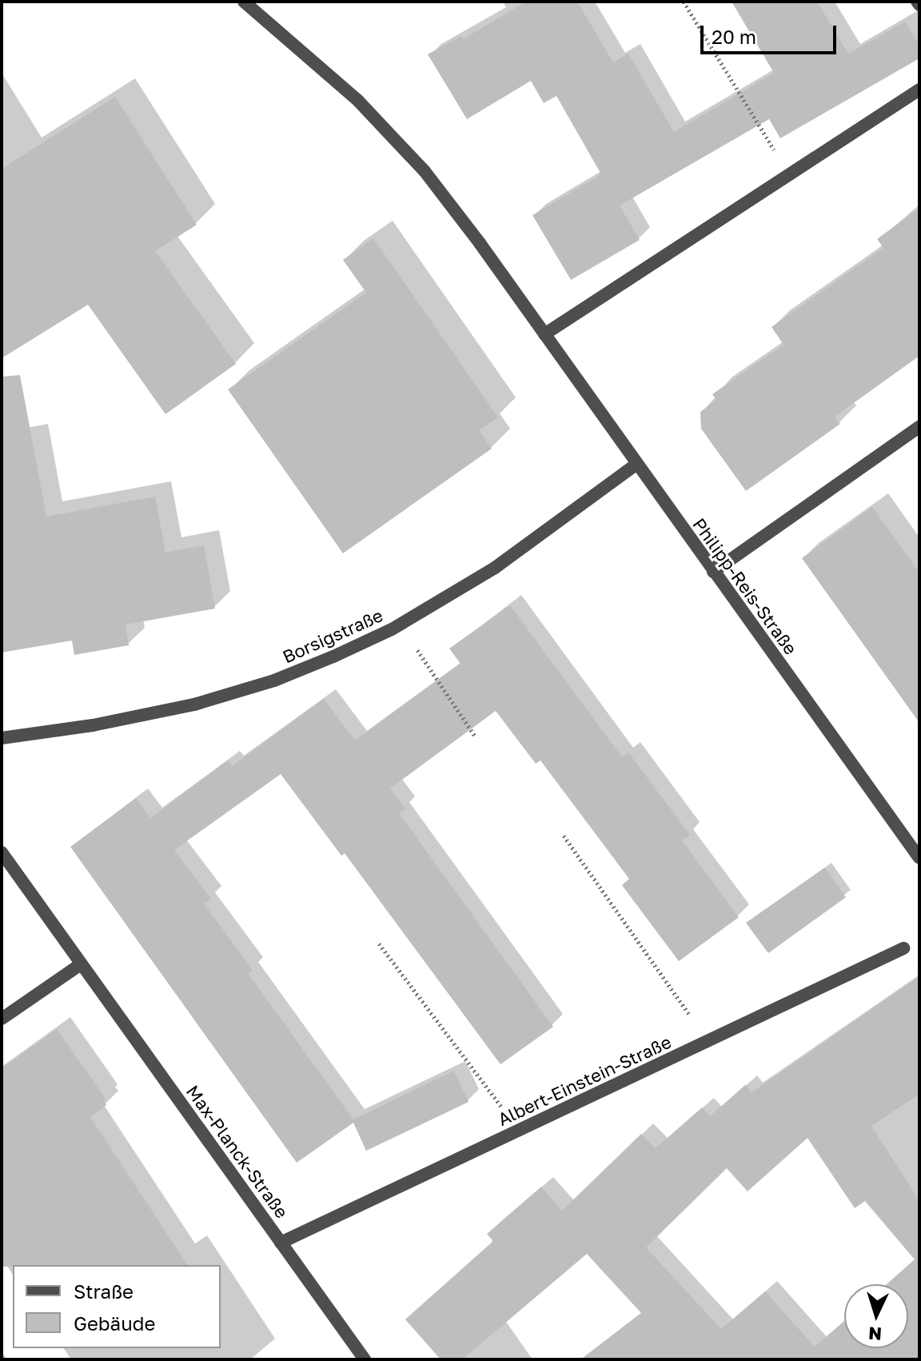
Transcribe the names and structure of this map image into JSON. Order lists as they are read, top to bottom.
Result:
{
  "streets": {
    "street": [
      "Philipp-Reis-Straße",
      "Borsigstraße",
      "Albert-Einstein-Straße",
      "Max-Planck-Straße"
    ]
  },
  "crossings": [
    ["Philipp-Reis-Straße", "Borsigstraße"],
    ["Albert-Einstein-Straße", "Max-Planck-Straße"]
  ],
  "legend": ["Straße", "Gebäude"],
  "scale_bar": "20 m",
  "north": "bottom"
}
